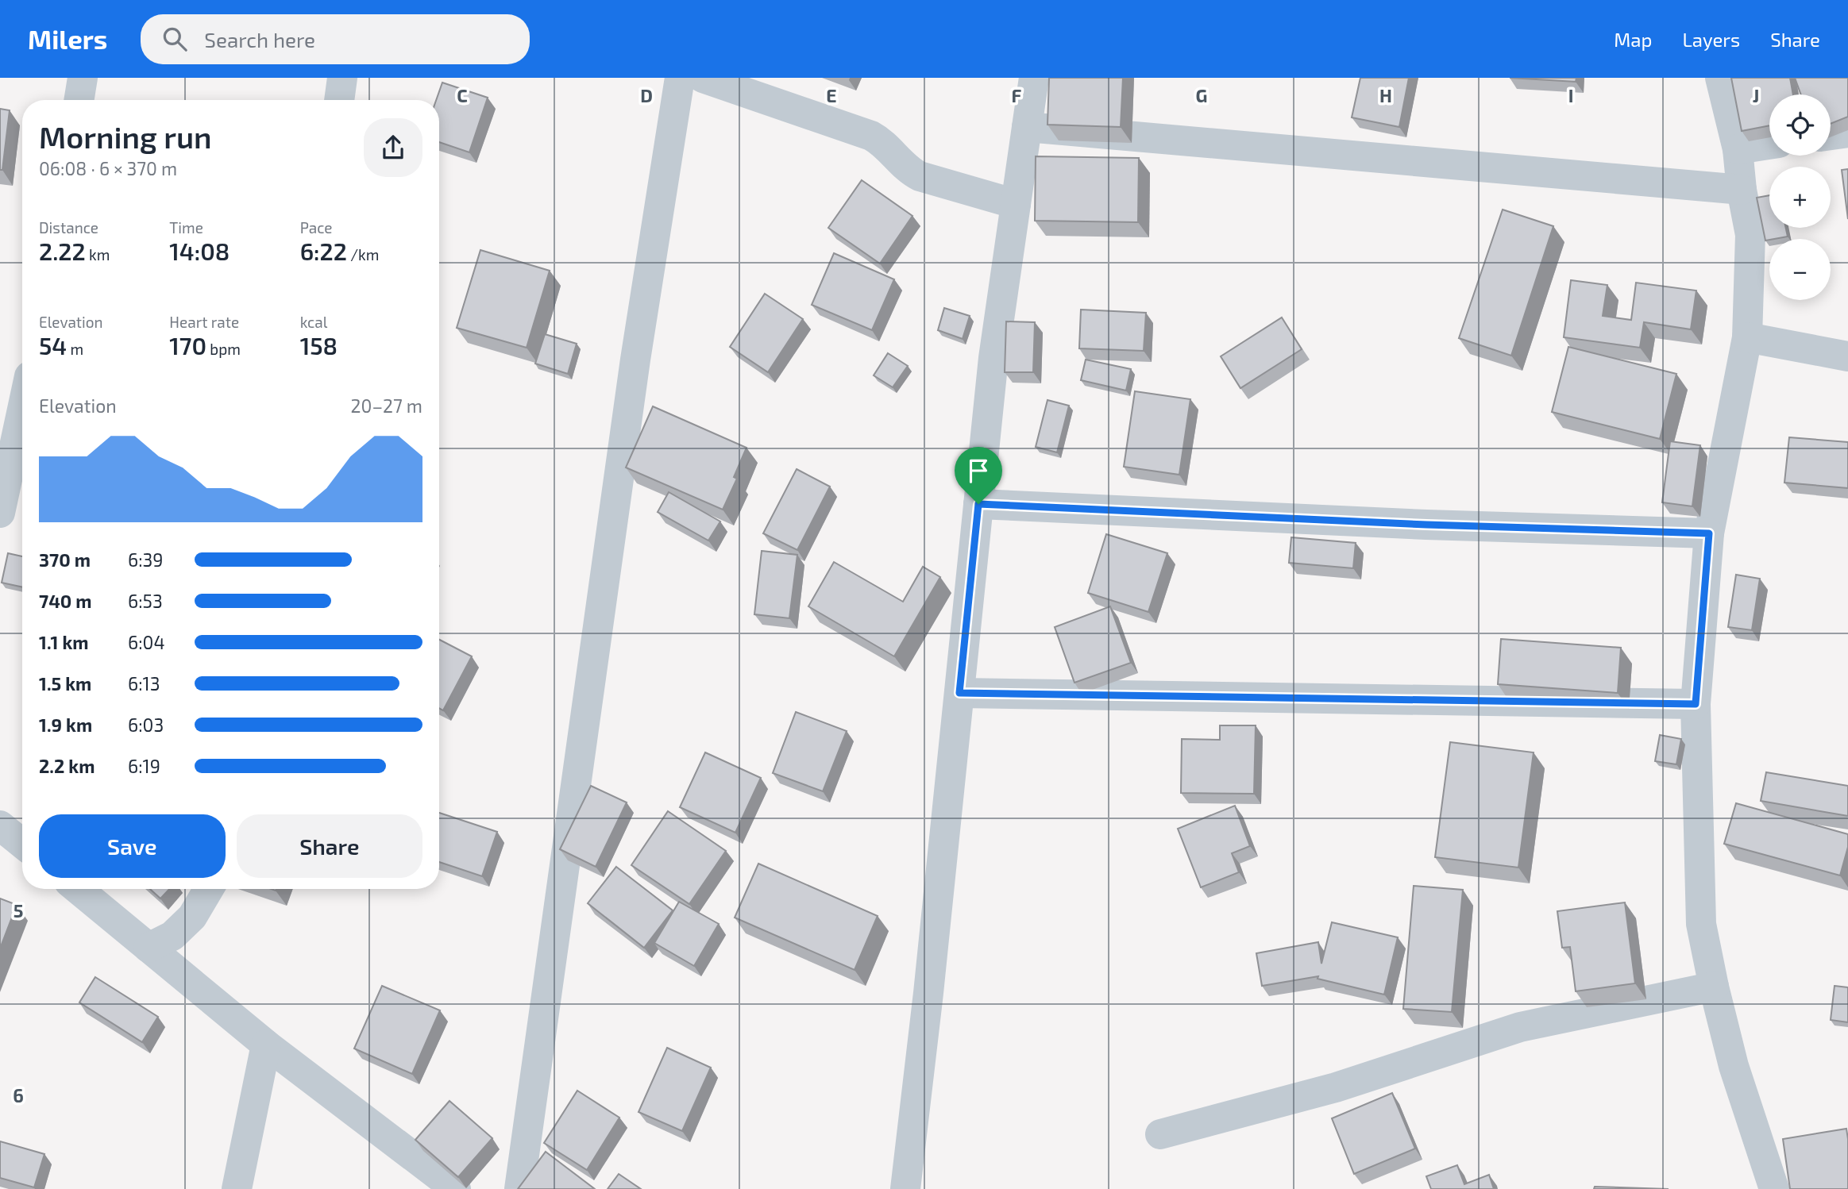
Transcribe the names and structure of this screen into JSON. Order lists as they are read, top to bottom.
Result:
{
  "page": {
    "header": "Milers",
    "search": "Search here",
    "nav": ["Map", "Layers", "Share"],
    "map_buttons": ["+", "−"],
    "heading": ["Morning run", "06:08 · 6 × 370 m"],
    "stats": [
      ["Distance", "2.22 km"],
      ["Time", "14:08"],
      ["Pace", "6:22 /km"],
      ["Elevation", "54 m"],
      ["Heart rate", "170 bpm"],
      ["kcal", "158"]
    ],
    "chart": ["Elevation", "20–27 m"],
    "list": [
      {
        "name": "370 m",
        "note": "6:39"
      },
      {
        "name": "740 m",
        "note": "6:53"
      },
      {
        "name": "1.1 km",
        "note": "6:04"
      },
      {
        "name": "1.5 km",
        "note": "6:13"
      },
      {
        "name": "1.9 km",
        "note": "6:03"
      },
      {
        "name": "2.2 km",
        "note": "6:19"
      }
    ],
    "buttons": ["Save", "Share"]
  },
  "grid": {
    "columns": [
      "C",
      "D",
      "E",
      "F",
      "G",
      "H",
      "I",
      "J"
    ],
    "rows": ["5", "6"]
  }
}
